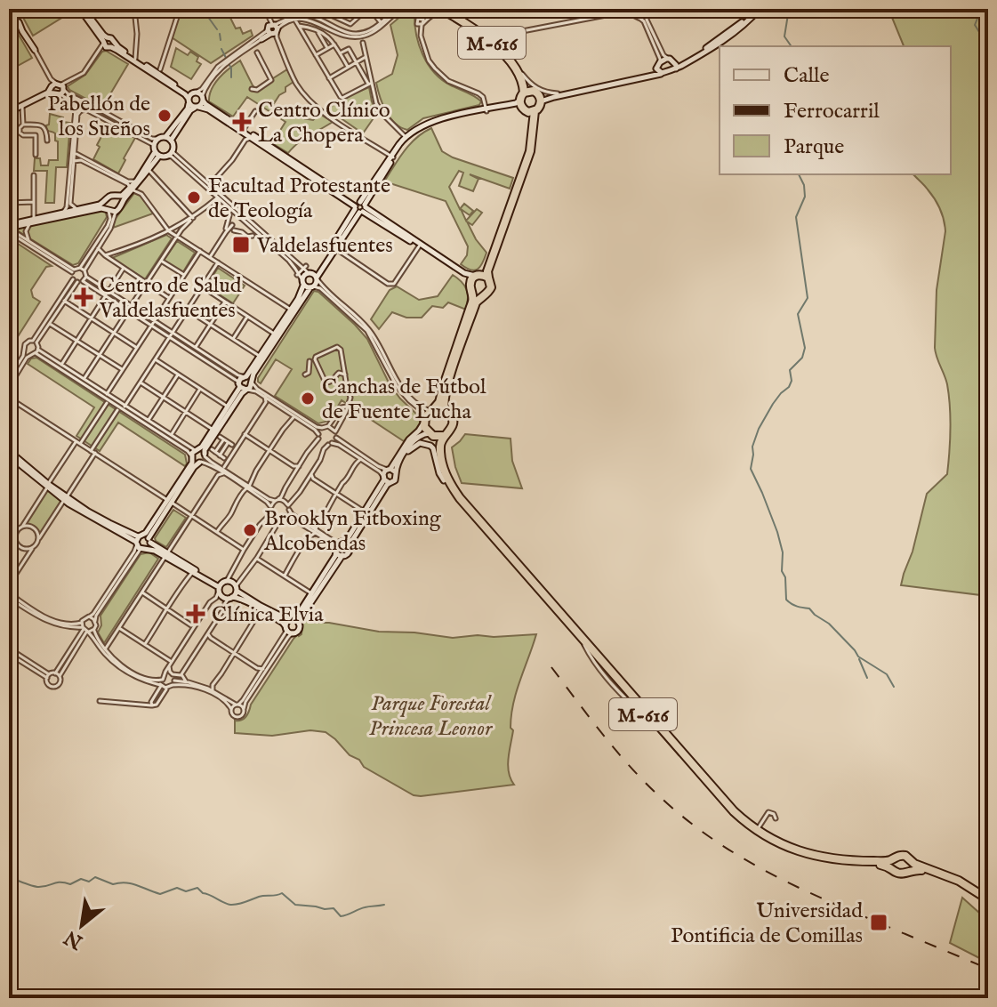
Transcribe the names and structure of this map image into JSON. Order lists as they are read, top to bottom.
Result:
{
  "streets": {
    "highway": ["M-616"]
  },
  "parks": ["Parque Forestal Princesa Leonor"],
  "places": {
    "other": [
      "Pabellón de los Sueños",
      "Facultad Protestante de Teología",
      "Canchas de Fútbol de Fuente Lucha",
      "Brooklyn Fitboxing Alcobendas"
    ],
    "health": ["Centro Clínico La Chopera", "Centro de Salud Valdelasfuentes", "Clínica Elvia"],
    "transit": ["Valdelasfuentes", "Universidad Pontificia de Comillas"]
  },
  "legend": ["Calle", "Ferrocarril", "Parque"],
  "north": "bottom left"
}
